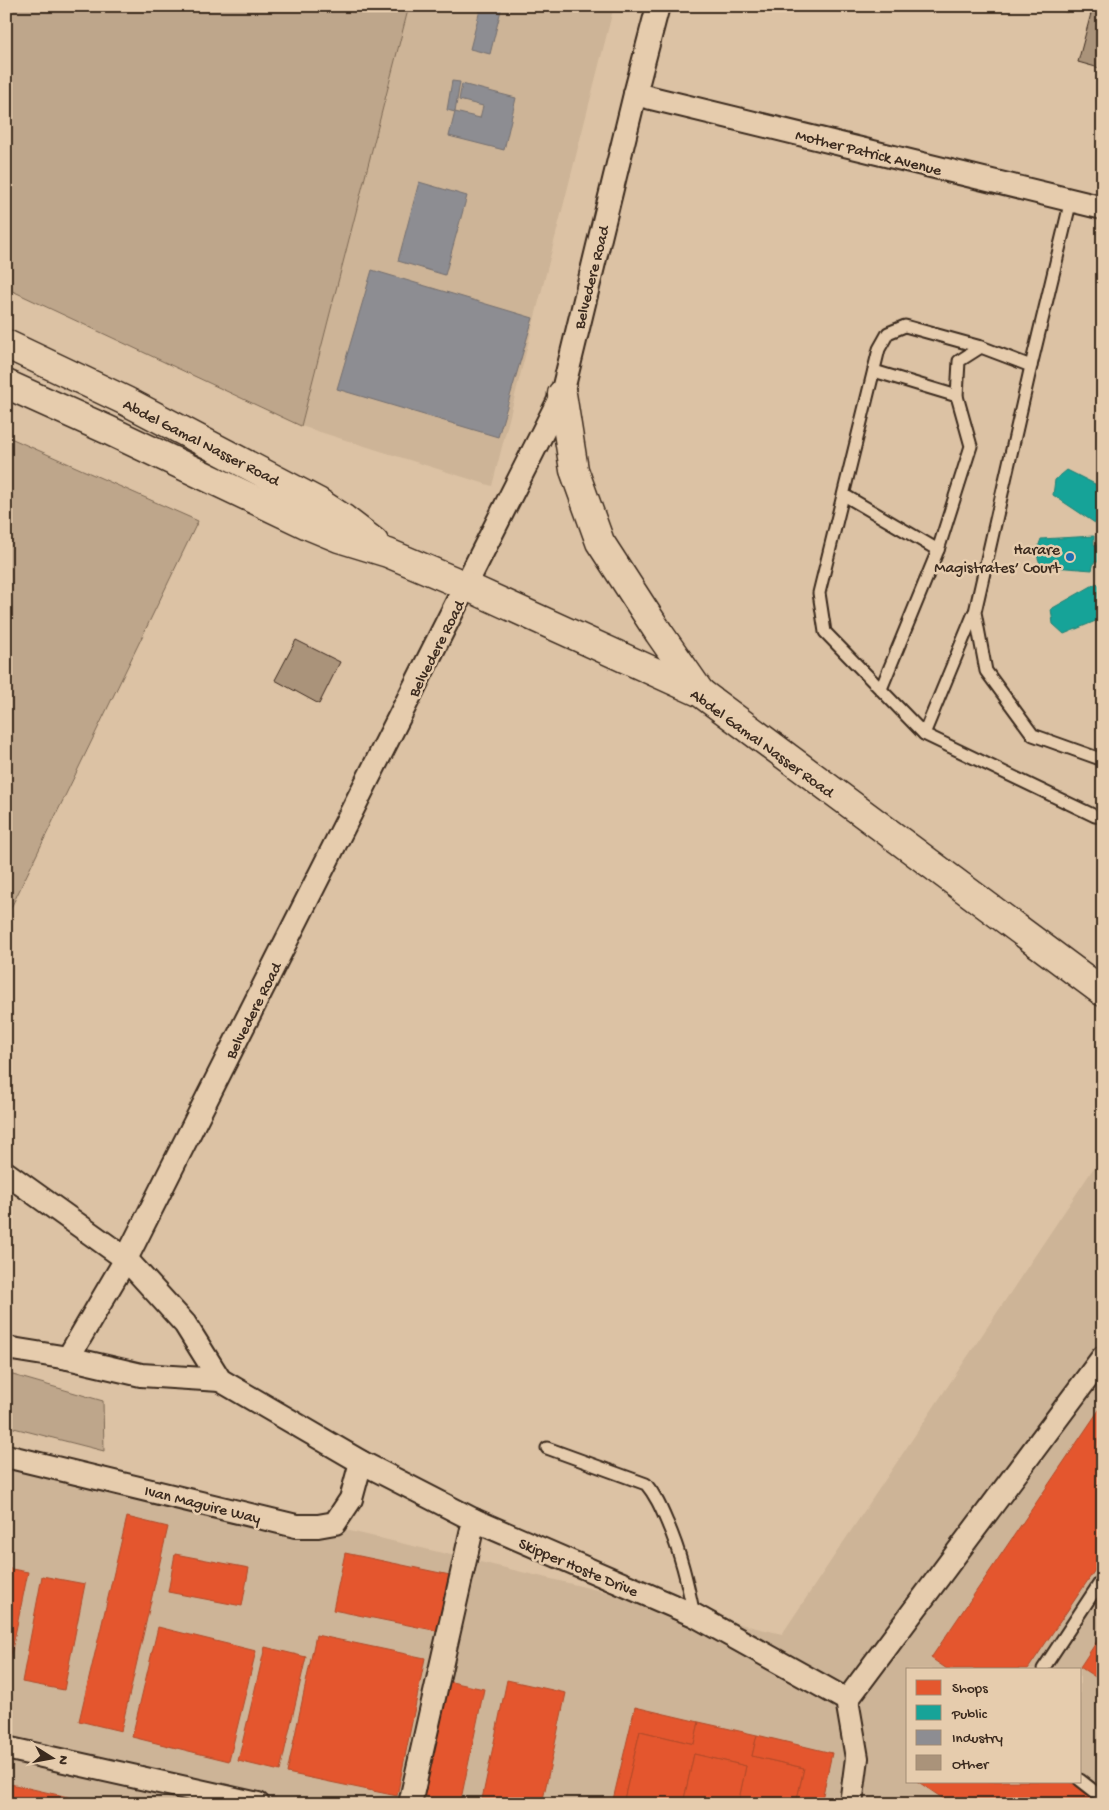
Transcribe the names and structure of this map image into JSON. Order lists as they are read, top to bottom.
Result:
{
  "streets": {
    "highway": ["Abdel Gamal Nasser Road"],
    "street": [
      "Mother Patrick Avenue",
      "Belvedere Road",
      "Ivan Maguire Way",
      "Skipper Hoste Drive"
    ]
  },
  "crossings": [
    ["Mother Patrick Avenue", "Belvedere Road"],
    ["Belvedere Road", "Abdel Gamal Nasser Road"],
    ["Belvedere Road", "Skipper Hoste Drive"],
    ["Ivan Maguire Way", "Skipper Hoste Drive"]
  ],
  "places": ["Harare Magistrates’ Court"],
  "legend": [
    "Shops",
    "Public",
    "Industry",
    "Other"
  ],
  "north": "right"
}
